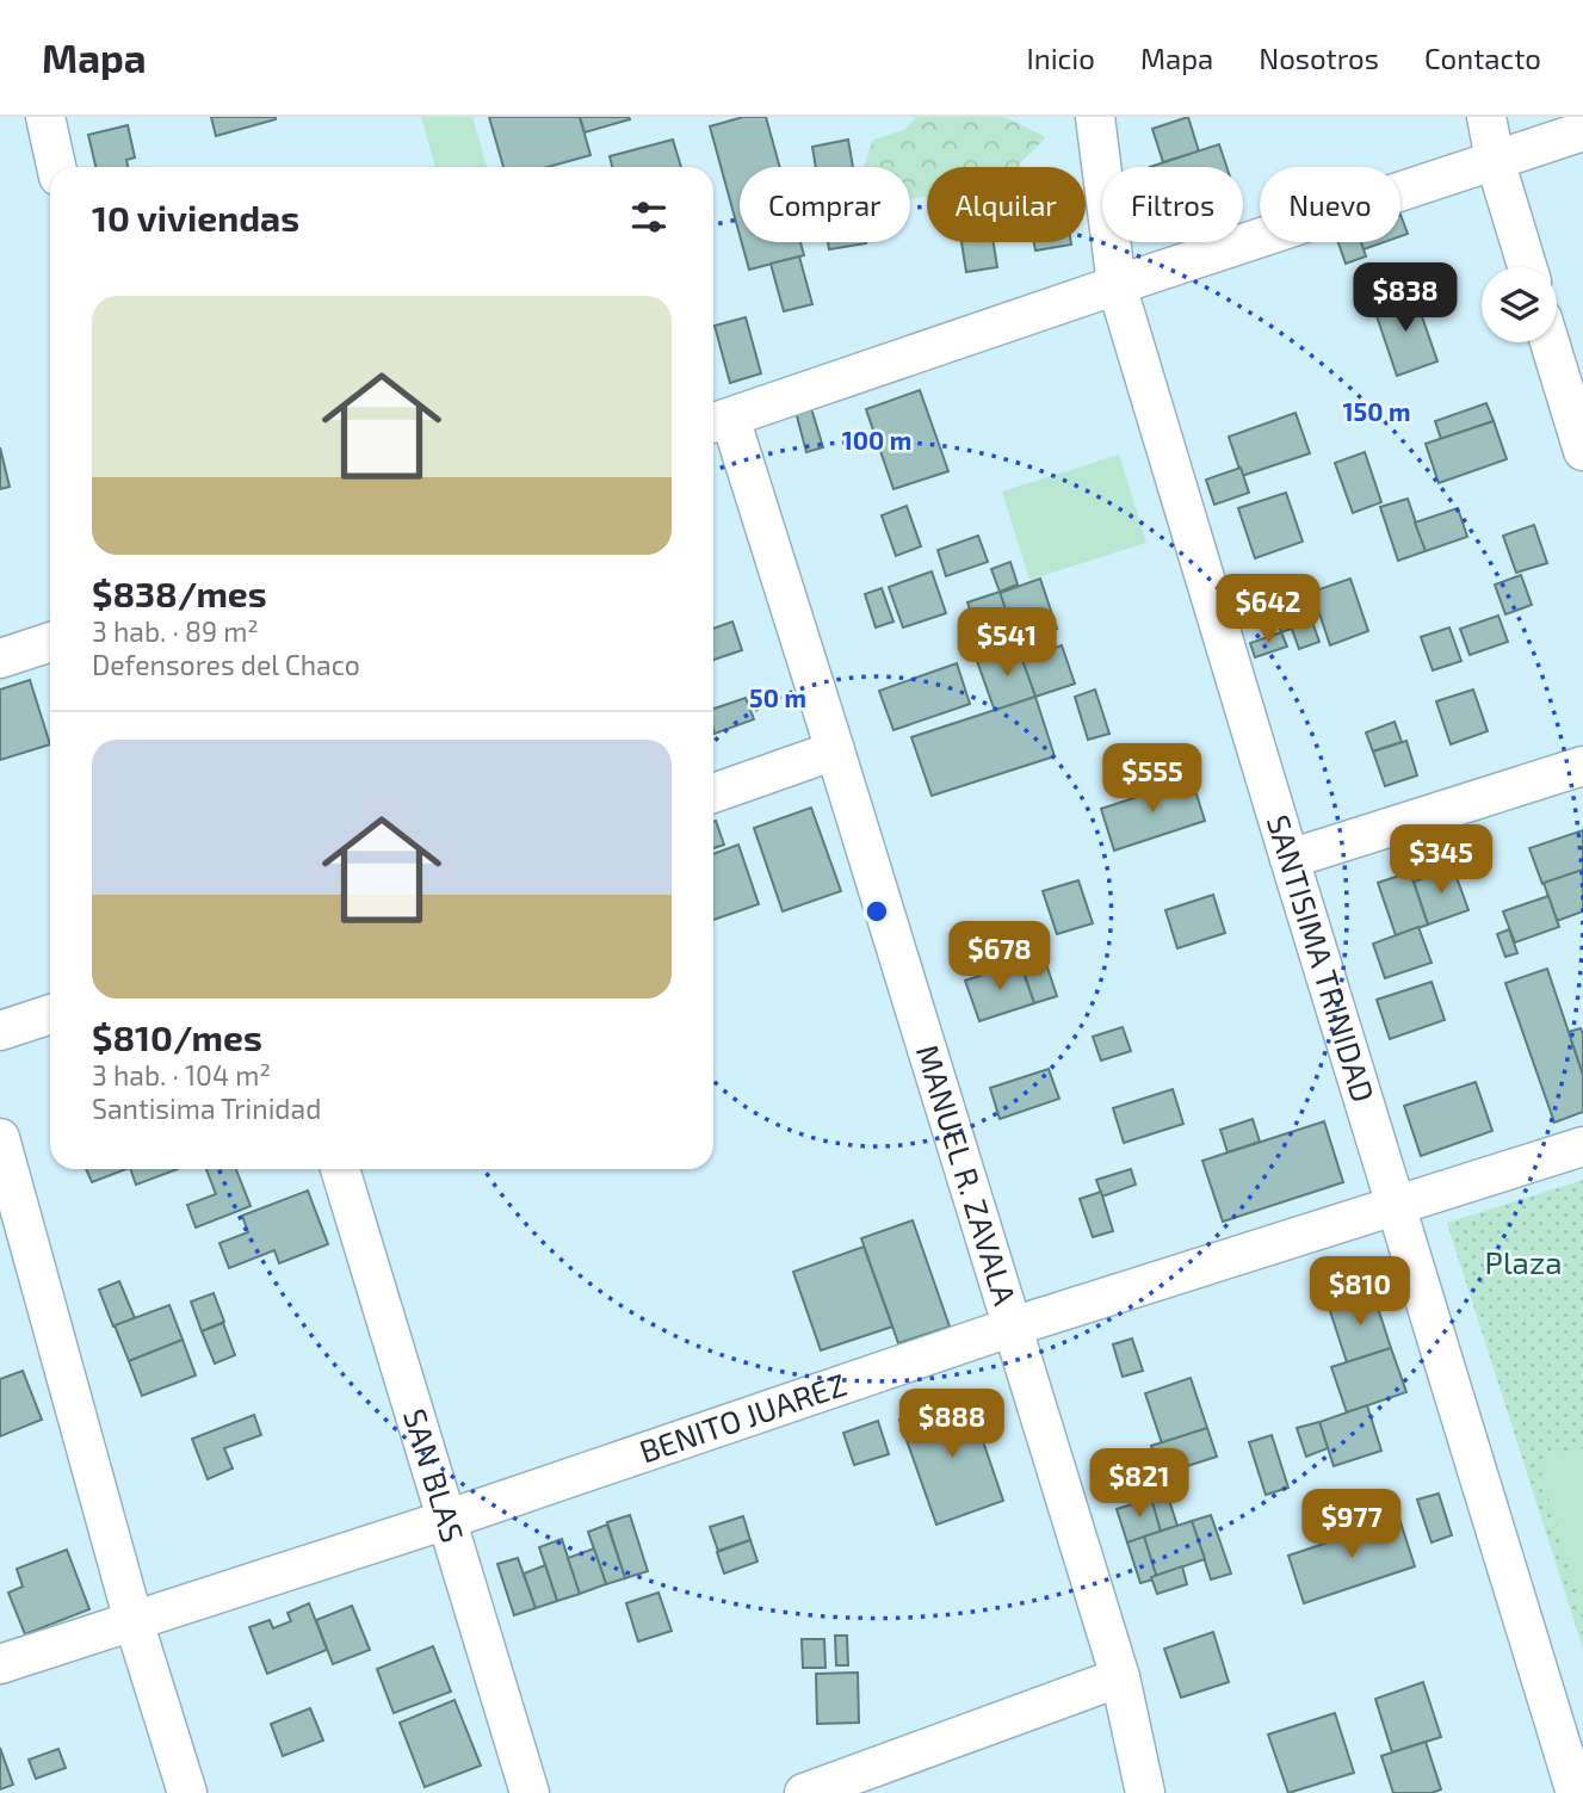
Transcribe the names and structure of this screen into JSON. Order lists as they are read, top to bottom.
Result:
{
  "streets": {
    "street": [
      "SANTISIMA TRINIDAD",
      "MANUEL R. ZAVALA",
      "BENITO JUAREZ",
      "SAN BLAS"
    ]
  },
  "crossings": [
    ["SANTISIMA TRINIDAD", "BENITO JUAREZ"],
    ["MANUEL R. ZAVALA", "BENITO JUAREZ"],
    ["BENITO JUAREZ", "SAN BLAS"]
  ],
  "parks": ["Plaza"],
  "page": {
    "header": "Mapa",
    "nav": [
      "Inicio",
      "Mapa",
      "Nosotros",
      "Contacto"
    ],
    "chip": [
      "Comprar",
      "Alquilar",
      "Filtros",
      "Nuevo"
    ],
    "heading": "10 viviendas",
    "price": [
      "$838",
      "$642",
      "$541",
      "$555",
      "$345",
      "$678",
      "$810",
      "$888",
      "$821",
      "$977"
    ],
    "list": [
      {
        "name": "$838/mes",
        "note": "3 hab. · 89 m² · Defensores del Chaco"
      },
      {
        "name": "$810/mes",
        "note": "3 hab. · 104 m² · Santisima Trinidad"
      }
    ]
  },
  "rings": ["150 m", "100 m", "50 m"]
}
